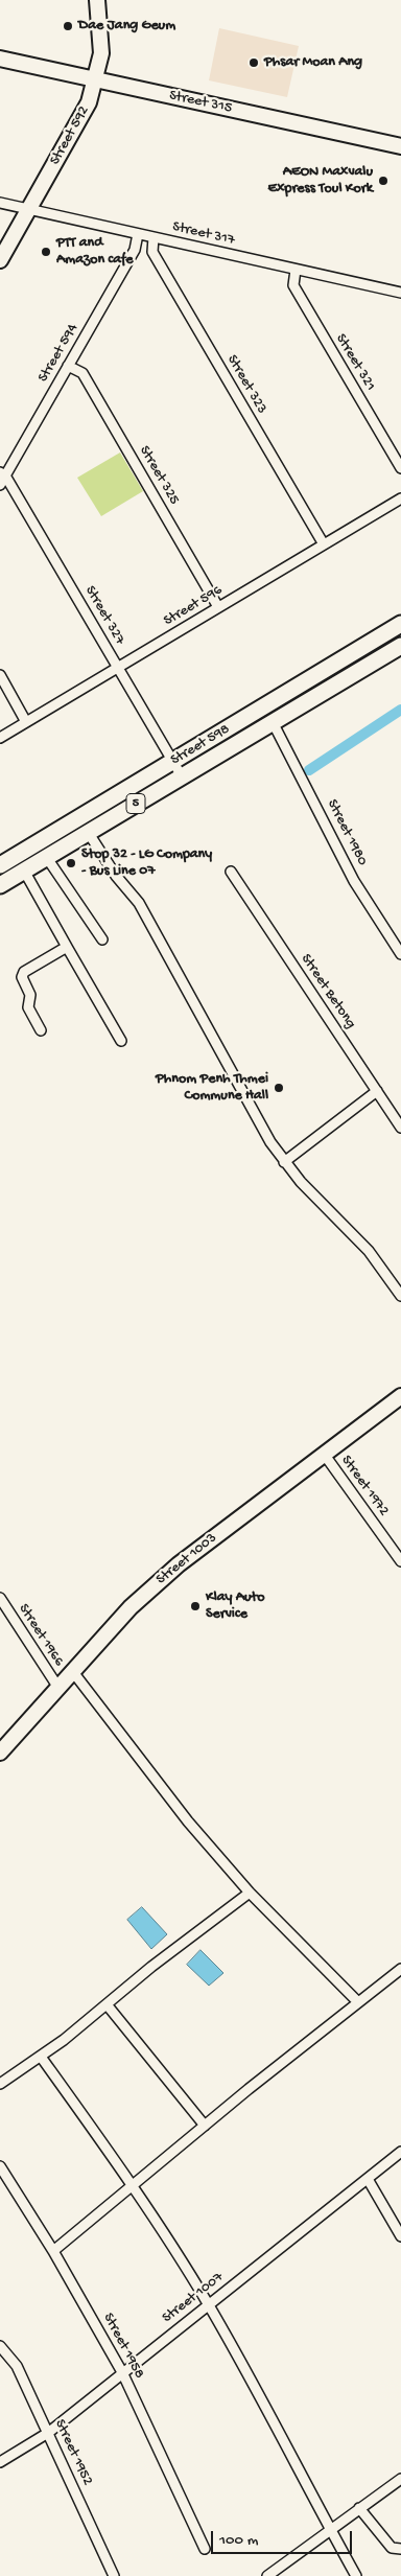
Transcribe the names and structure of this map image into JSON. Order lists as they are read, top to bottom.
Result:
{
  "streets": {
    "main road": ["Street 598", "5"],
    "street": [
      "Street 315",
      "Street 592",
      "Street 317",
      "Street 594",
      "Street 321",
      "Street 323",
      "Street 325",
      "Street 596",
      "Street 327",
      "Street 1980",
      "Street Betong",
      "Street 1972",
      "Street 1003",
      "Street 1966",
      "Street 1007",
      "Street 1958",
      "Street 1952"
    ]
  },
  "crossings": [
    ["Street 315", "Street 592"],
    ["Street 592", "Street 317"],
    ["Street 317", "Street 594"],
    ["Street 317", "Street 321"],
    ["Street 317", "Street 323"],
    ["Street 594", "Street 325"],
    ["Street 594", "Street 327"],
    ["Street 323", "Street 596"],
    ["Street 325", "Street 596"],
    ["Street 596", "Street 327"],
    ["Street 327", "Street 598"],
    ["Street 598", "Street 1980"],
    ["Street 1972", "Street 1003"],
    ["Street 1003", "Street 1966"],
    ["Street 1007", "Street 1958"],
    ["Street 1007", "Street 1952"]
  ],
  "places": [
    "Dae Jang Geum",
    "Phsar Moan Ang",
    "AEON Maxvalu Express Toul Kork",
    "PTT and Amazon cafe",
    "Stop 32 - LG Company - Bus Line 07",
    "Phnom Penh Thmei Commune Hall",
    "Klay Auto Service"
  ],
  "scale_bar": "100 m"
}
